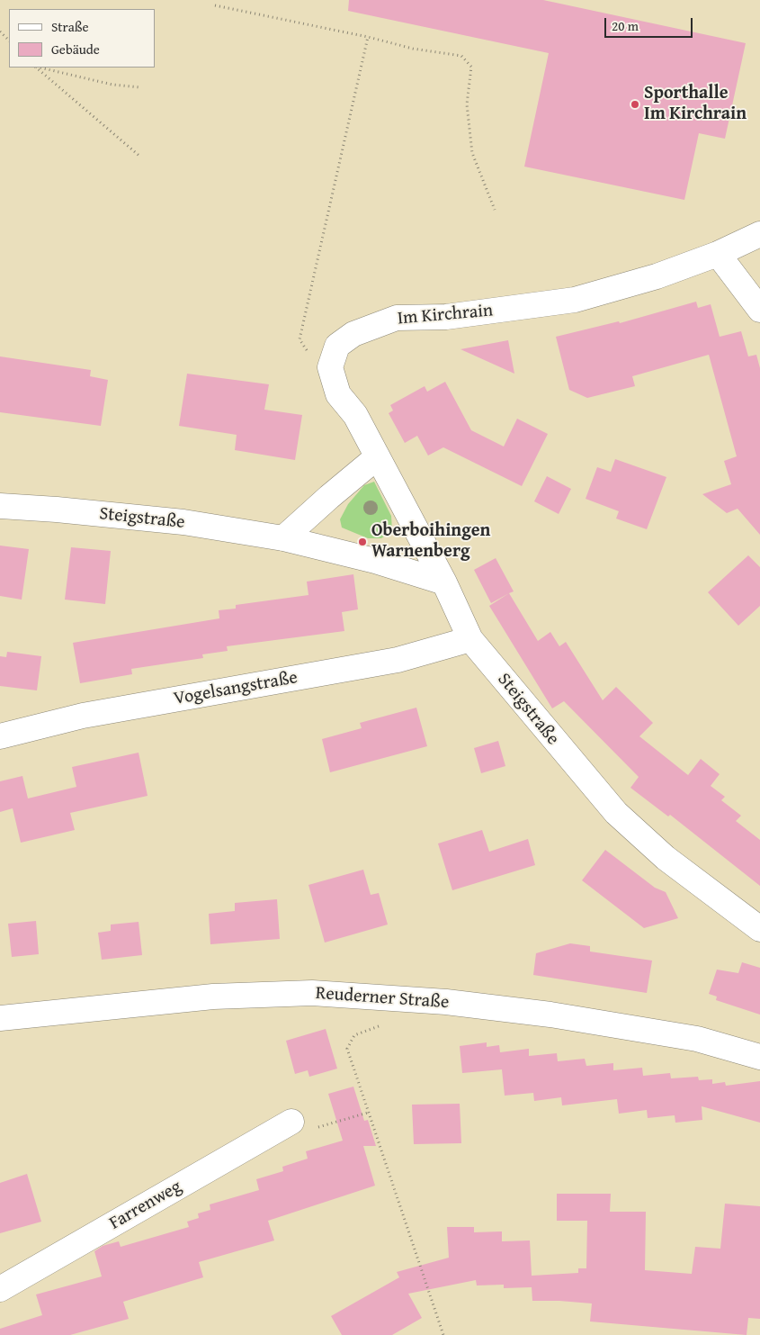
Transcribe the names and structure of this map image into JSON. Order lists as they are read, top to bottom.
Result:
{
  "streets": {
    "street": [
      "Im Kirchrain",
      "Steigstraße",
      "Vogelsangstraße",
      "Reuderner Straße",
      "Farrenweg"
    ]
  },
  "crossings": [
    ["Steigstraße", "Vogelsangstraße"]
  ],
  "places": ["Sporthalle Im Kirchrain", "Oberboihingen Warnenberg"],
  "legend": ["Straße", "Gebäude"],
  "scale_bar": "20 m"
}
